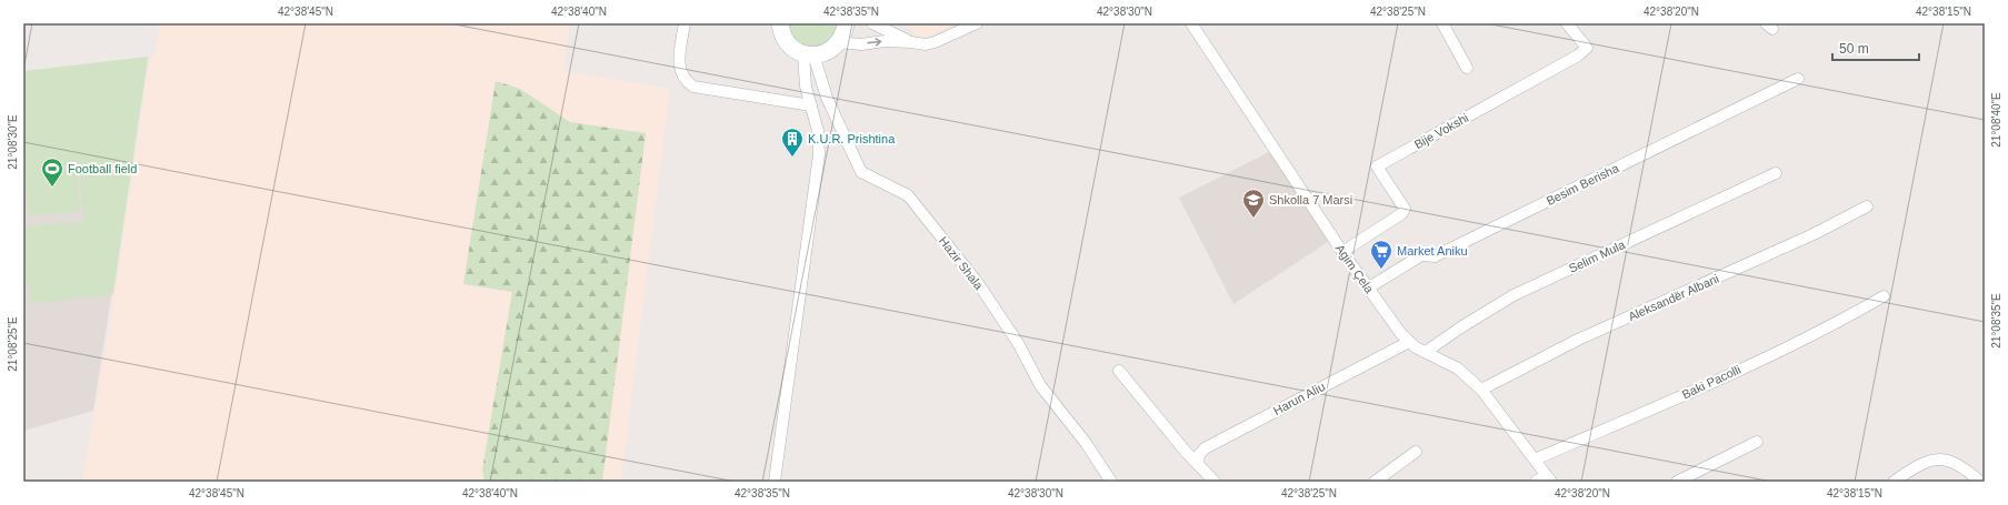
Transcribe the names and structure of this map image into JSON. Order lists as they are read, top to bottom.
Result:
{
  "streets": {
    "street": [
      "Bije Vokshi",
      "Besim Berisha",
      "Selim Mula",
      "Hazir Shala",
      "Agim Çela",
      "Aleksandër Albani",
      "Baki Pacolli",
      "Harun Aliu"
    ]
  },
  "crossings": [
    ["Bije Vokshi", "Agim Çela"],
    ["Besim Berisha", "Agim Çela"],
    ["Selim Mula", "Agim Çela"],
    ["Agim Çela", "Aleksandër Albani"],
    ["Agim Çela", "Baki Pacolli"],
    ["Agim Çela", "Harun Aliu"]
  ],
  "places": {
    "building": ["K.U.R. Prishtina"],
    "sports": ["Football field"],
    "school or university": ["Shkolla 7 Marsi"],
    "supermarket": ["Market Aniku"]
  },
  "scale_bar": "50 m",
  "coordinates": [
    "42°38'45\"N",
    "42°38'40\"N",
    "42°38'35\"N",
    "42°38'30\"N",
    "42°38'25\"N",
    "42°38'20\"N",
    "42°38'15\"N",
    "21°08'40\"E",
    "21°08'30\"E",
    "21°08'35\"E",
    "21°08'25\"E"
  ]
}
